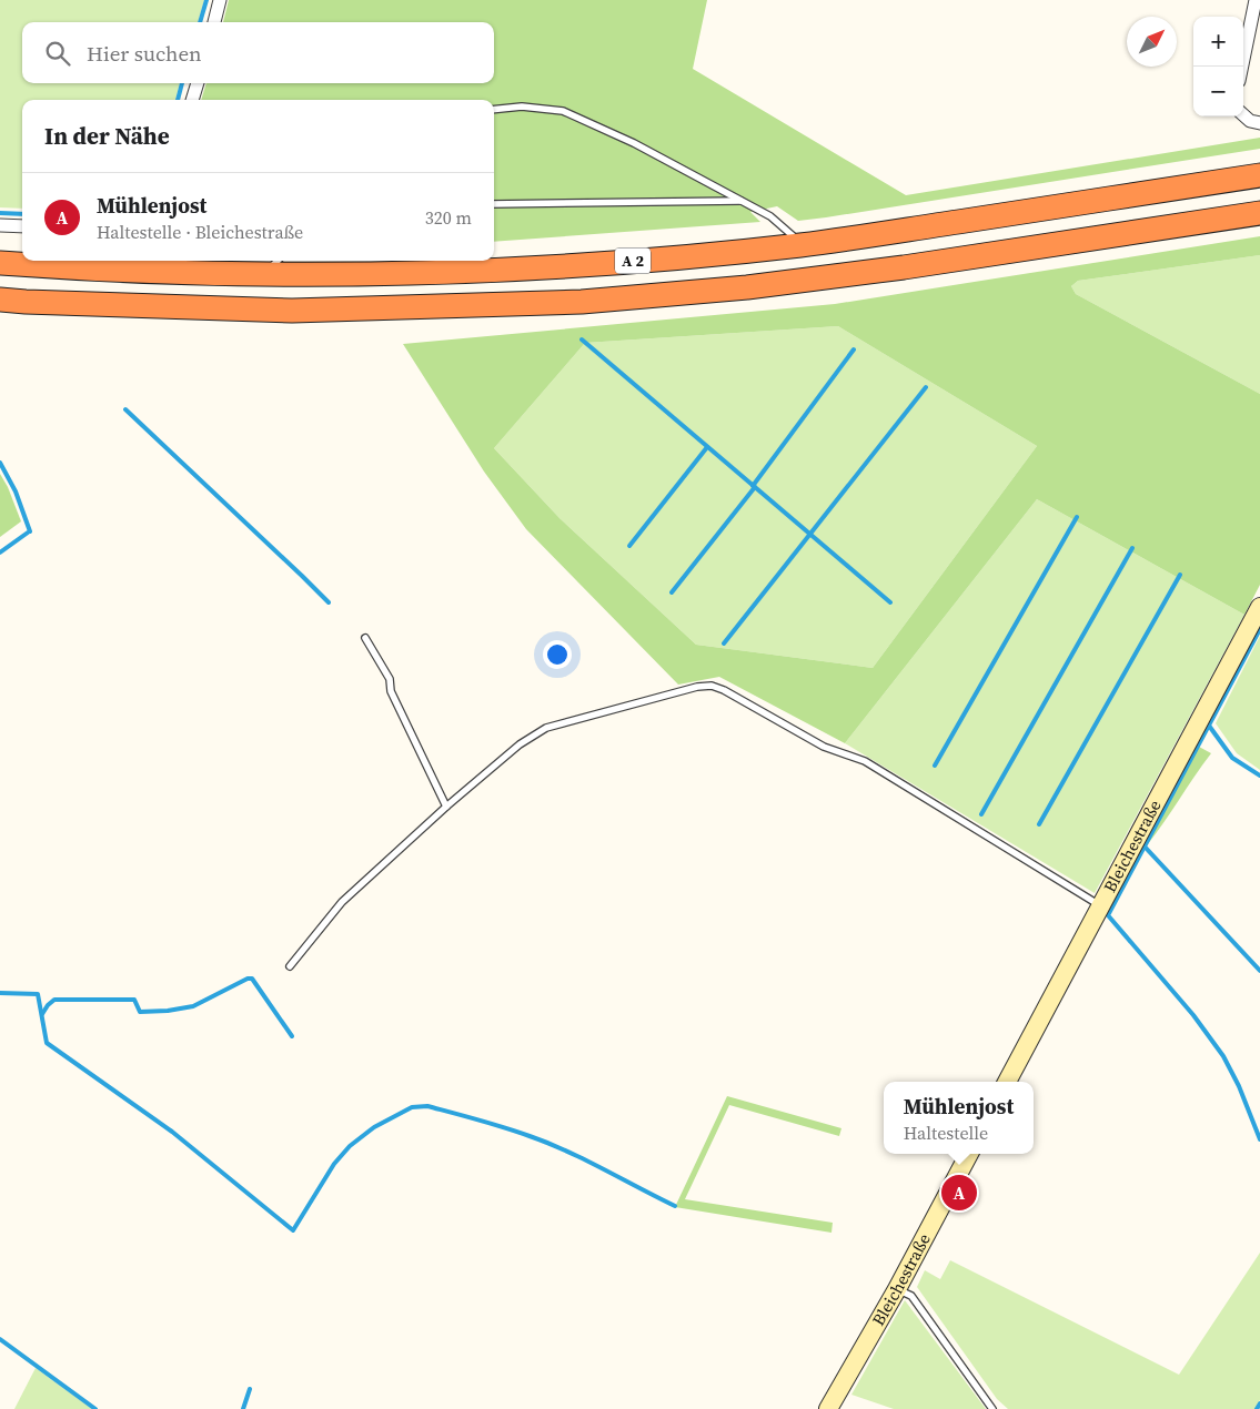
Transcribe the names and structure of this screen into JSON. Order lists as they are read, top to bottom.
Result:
{
  "streets": {
    "highway": ["A 2"],
    "street": ["Bleichestraße"]
  },
  "north": "top right",
  "page": {
    "map_buttons": ["+", "−"],
    "search": "Hier suchen",
    "heading": "In der Nähe",
    "list": [
      {
        "mark": "A",
        "name": "Mühlenjost",
        "note": "Haltestelle · Bleichestraße",
        "value": "320 m"
      }
    ],
    "popup": ["Mühlenjost", "Haltestelle"],
    "pins": "A"
  }
}
